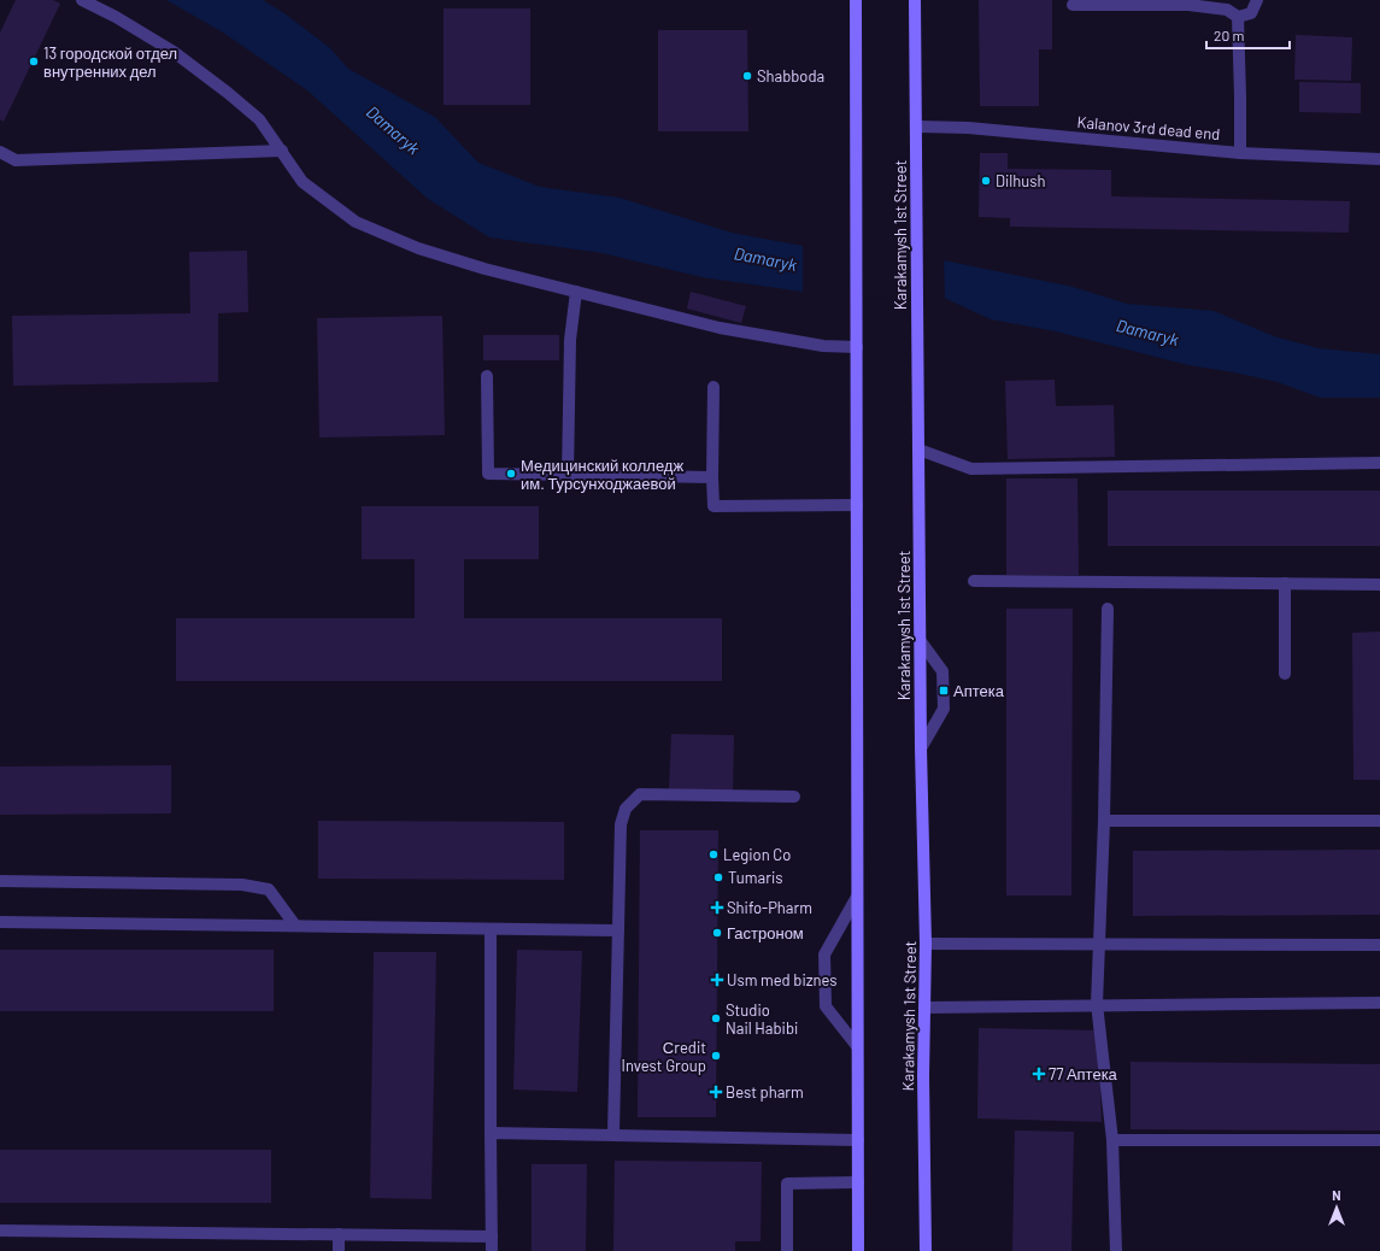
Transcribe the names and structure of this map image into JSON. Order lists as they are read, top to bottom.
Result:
{
  "streets": {
    "main road": ["Karakamysh 1st Street"],
    "street": ["Kalanov 3rd dead end"]
  },
  "crossings": [
    ["Kalanov 3rd dead end", "Karakamysh 1st Street"]
  ],
  "water": ["Damaryk"],
  "places": {
    "other": [
      "13 городской отдел внутренних дел",
      "Shabboda",
      "Dilhush",
      "Медицинский колледж им. Турсунходжаевой",
      "Legion Co",
      "Tumaris",
      "Гастроном",
      "Studio Nail Habibi",
      "Сredit Invest Group"
    ],
    "transit": ["Аптека"],
    "health": [
      "Shifo-Pharm",
      "Usm med biznes",
      "77 Аптека",
      "Best pharm"
    ]
  },
  "scale_bar": "20 m",
  "north": "top"
}
